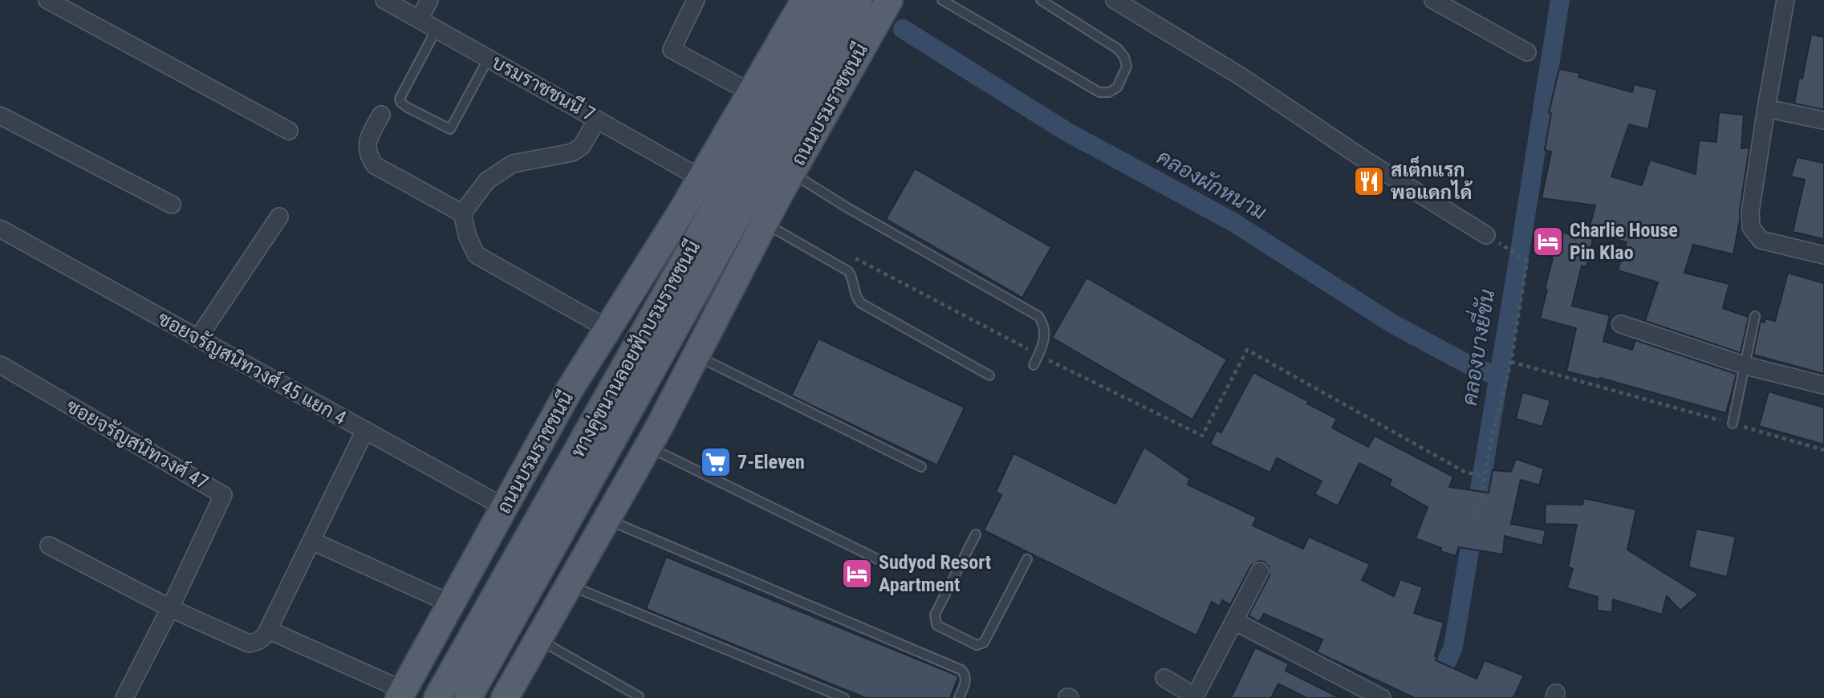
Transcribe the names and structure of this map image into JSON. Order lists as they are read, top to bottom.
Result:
{
  "streets": {
    "main road": ["ถนนบรมราชชนนี", "ทางคู่ขนานลอยฟ้าบรมราชชนนี"],
    "street": ["บรมราชชนนี 7", "ซอยจรัญสนิทวงศ์ 45 แยก 4", "ซอยจรัญสนิทวงศ์ 47"]
  },
  "crossings": [
    ["บรมราชชนนี 7", "ถนนบรมราชชนนี"],
    ["ถนนบรมราชชนนี", "ซอยจรัญสนิทวงศ์ 45 แยก 4"]
  ],
  "water": ["คลองผักหนาม", "คลองบางยี่ขัน"],
  "places": {
    "restaurant": ["สเต็กแรก พอแดกได้"],
    "hotel": ["Charlie House Pin Klao", "Sudyod Resort Apartment"],
    "supermarket": ["7-Eleven"]
  }
}
